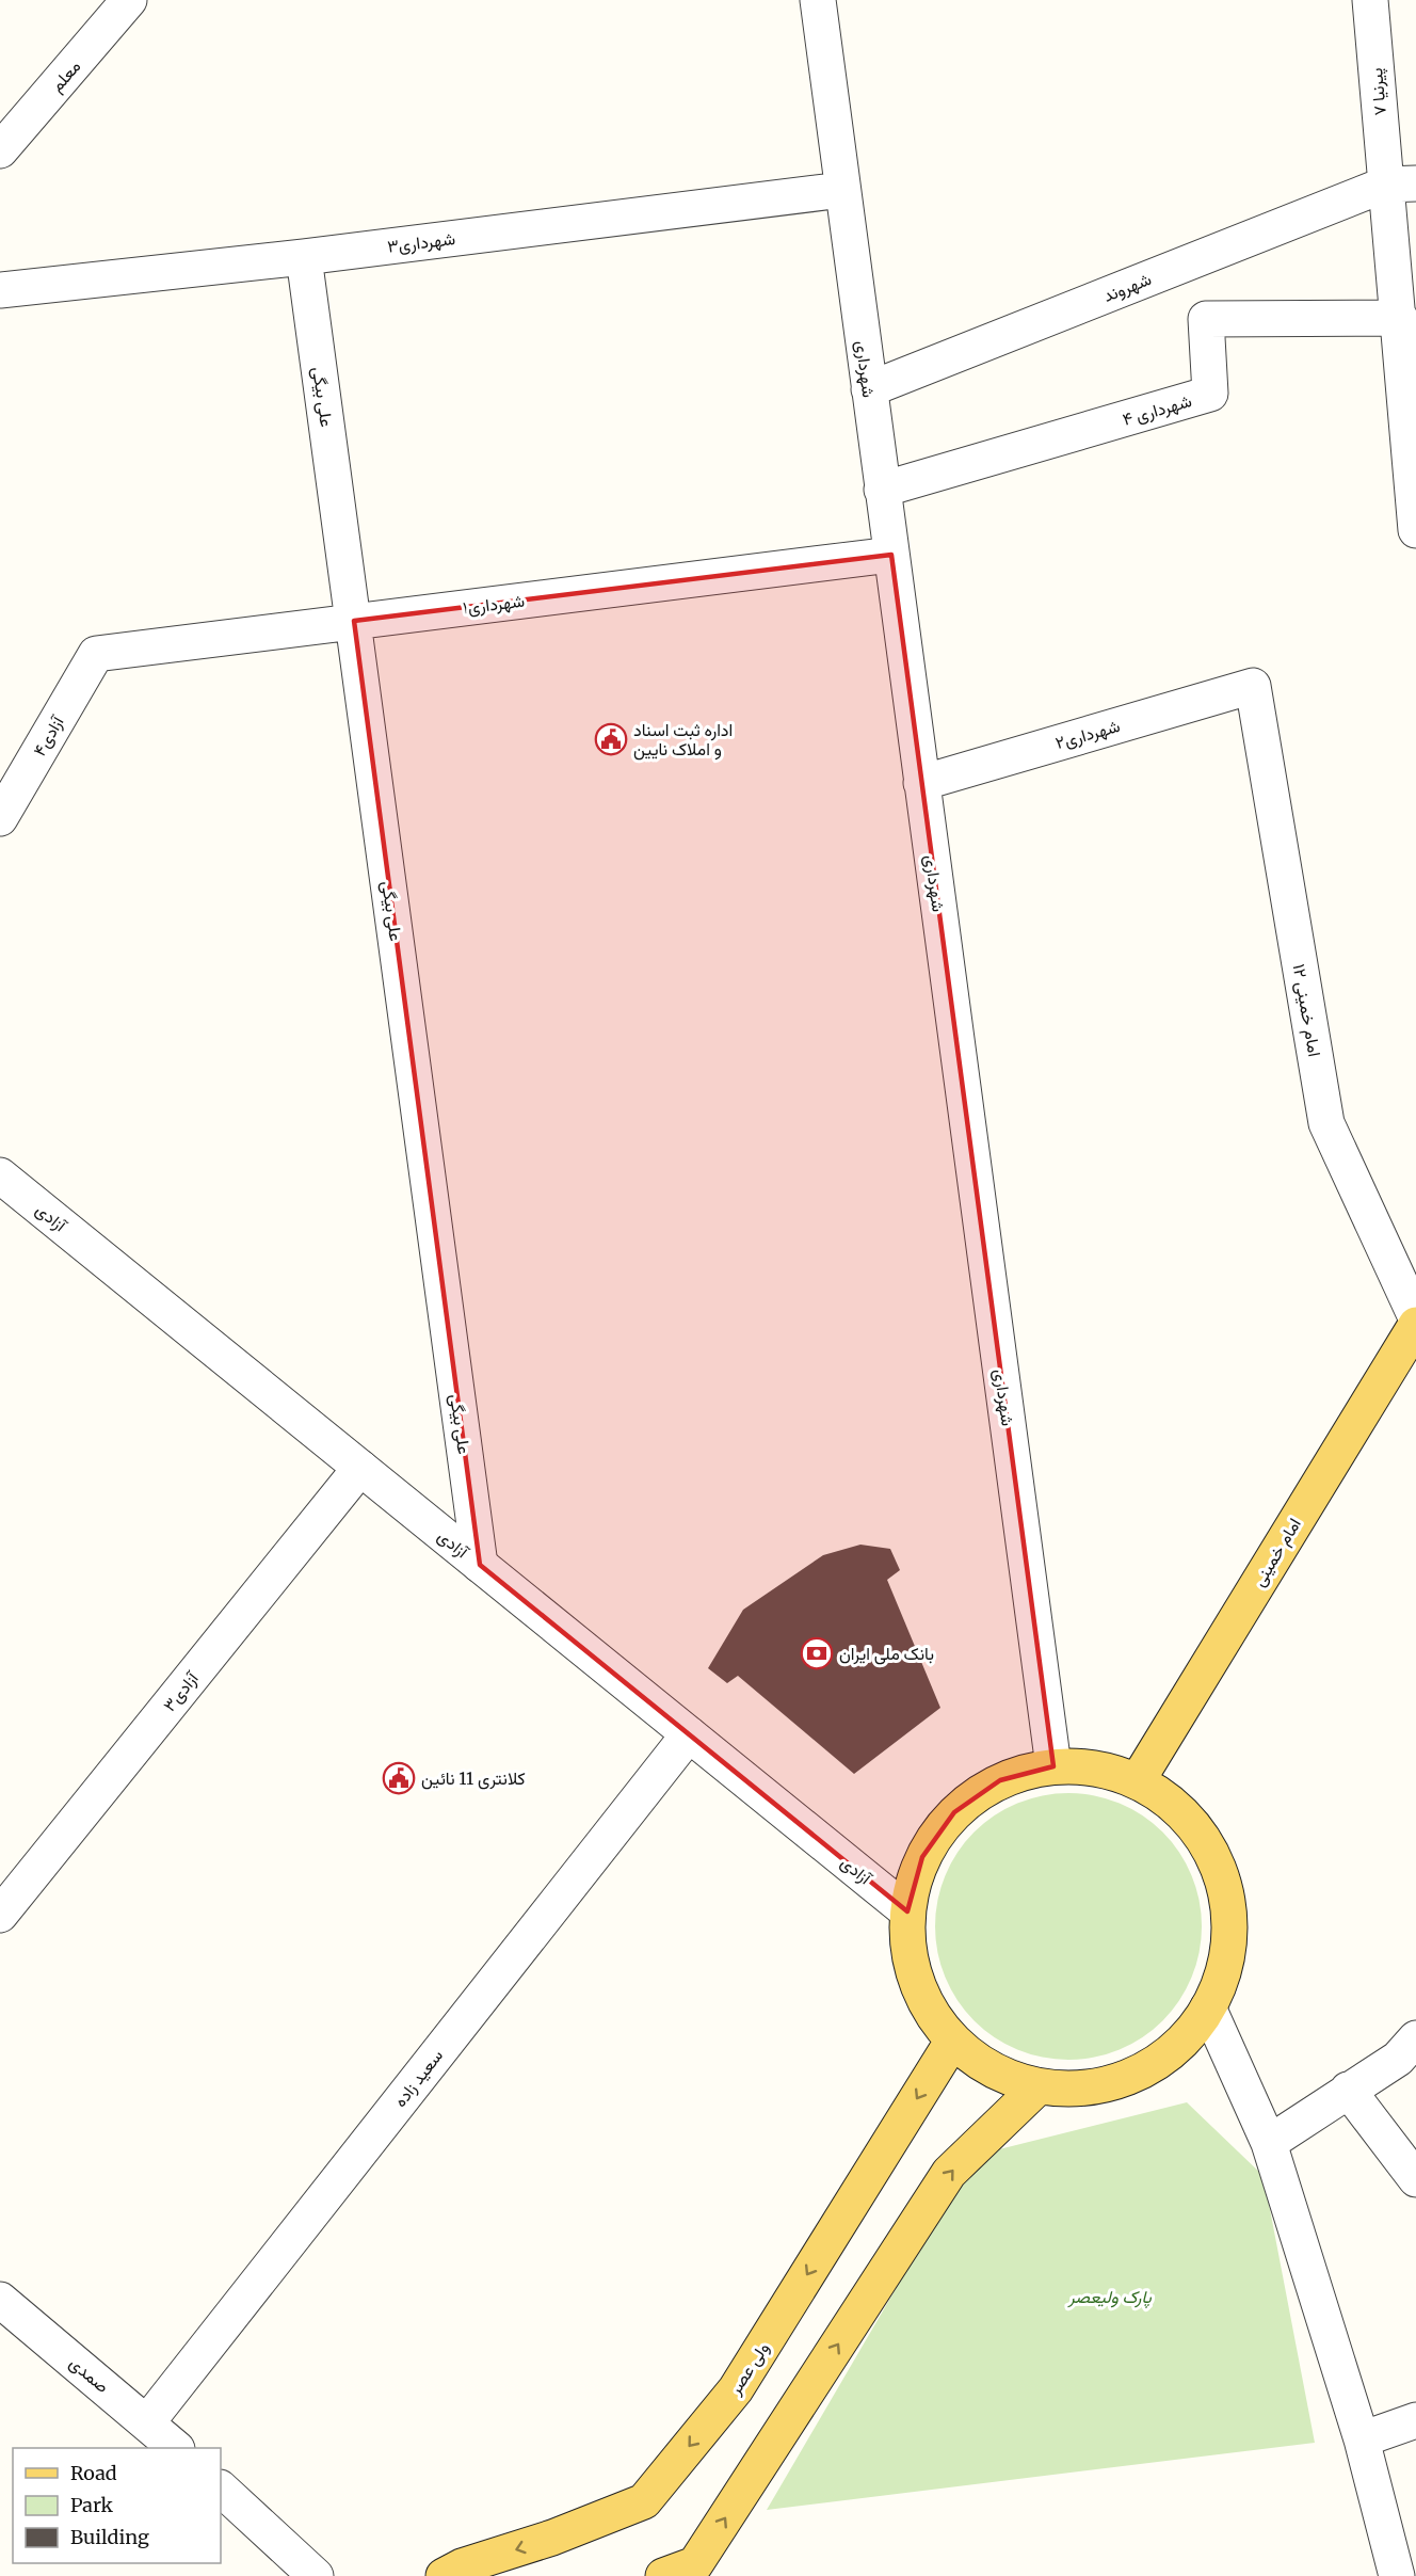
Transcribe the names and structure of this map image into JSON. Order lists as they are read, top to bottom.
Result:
{
  "streets": {
    "main road": ["امام خمینی", "ولی عصر"],
    "street": [
      "معلم",
      "پیرنیا ۷",
      "شهرداری۳",
      "شهروند",
      "شهرداری",
      "علی بیگی",
      "شهرداری ۴",
      "شهرداری۱",
      "شهرداری۲",
      "آزادی۴",
      "امام خمینی ۱۲",
      "آزادی",
      "آزادی۳",
      "سعید زاده",
      "صمدی"
    ]
  },
  "crossings": [
    ["پیرنیا ۷", "شهروند"],
    ["پیرنیا ۷", "شهرداری ۴"],
    ["شهرداری۳", "شهرداری"],
    ["شهرداری۳", "علی بیگی"],
    ["شهروند", "شهرداری"],
    ["شهرداری", "شهرداری ۴"],
    ["شهرداری", "شهرداری۱"],
    ["شهرداری", "شهرداری۲"],
    ["علی بیگی", "شهرداری۱"],
    ["علی بیگی", "آزادی"],
    ["شهرداری۱", "آزادی۴"],
    ["شهرداری۲", "امام خمینی ۱۲"],
    ["آزادی", "آزادی۳"],
    ["آزادی", "سعید زاده"],
    ["سعید زاده", "صمدی"]
  ],
  "parks": ["پارک ولیعصر"],
  "places": {
    "public building": ["اداره ثبت اسناد و املاک نایین", "کلانتری 11 نائین"],
    "bank": ["بانک ملی ایران"]
  },
  "legend": ["Road", "Park", "Building"]
}
